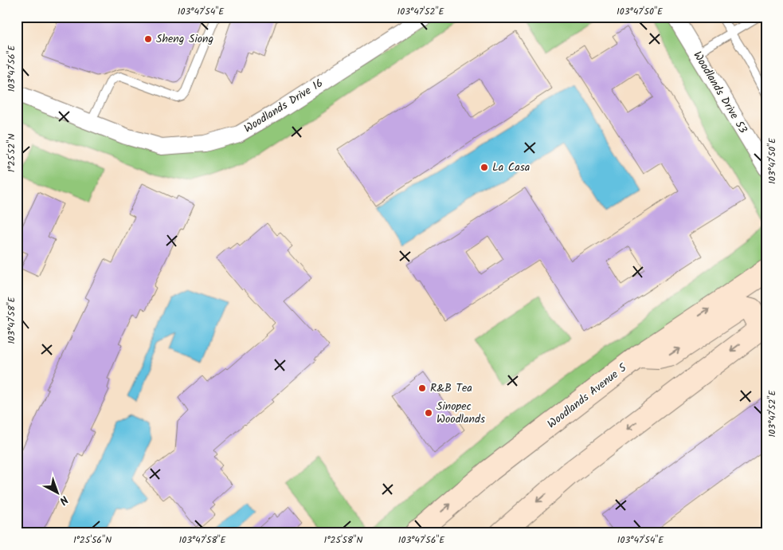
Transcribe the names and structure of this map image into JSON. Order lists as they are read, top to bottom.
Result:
{
  "streets": {
    "main road": ["Woodlands Avenue 5"],
    "street": ["Woodlands Drive 53", "Woodlands Drive 16"]
  },
  "places": [
    "Sheng Siong",
    "La Casa",
    "R&B Tea",
    "Sinopec Woodlands"
  ],
  "north": "bottom right",
  "coordinates": [
    "103°47'54\"E",
    "103°47'52\"E",
    "103°47'50\"E",
    "103°47'56\"E",
    "1°25'52\"N",
    "103°47'58\"E",
    "1°25'56\"N",
    "1°25'58\"N"
  ]
}
